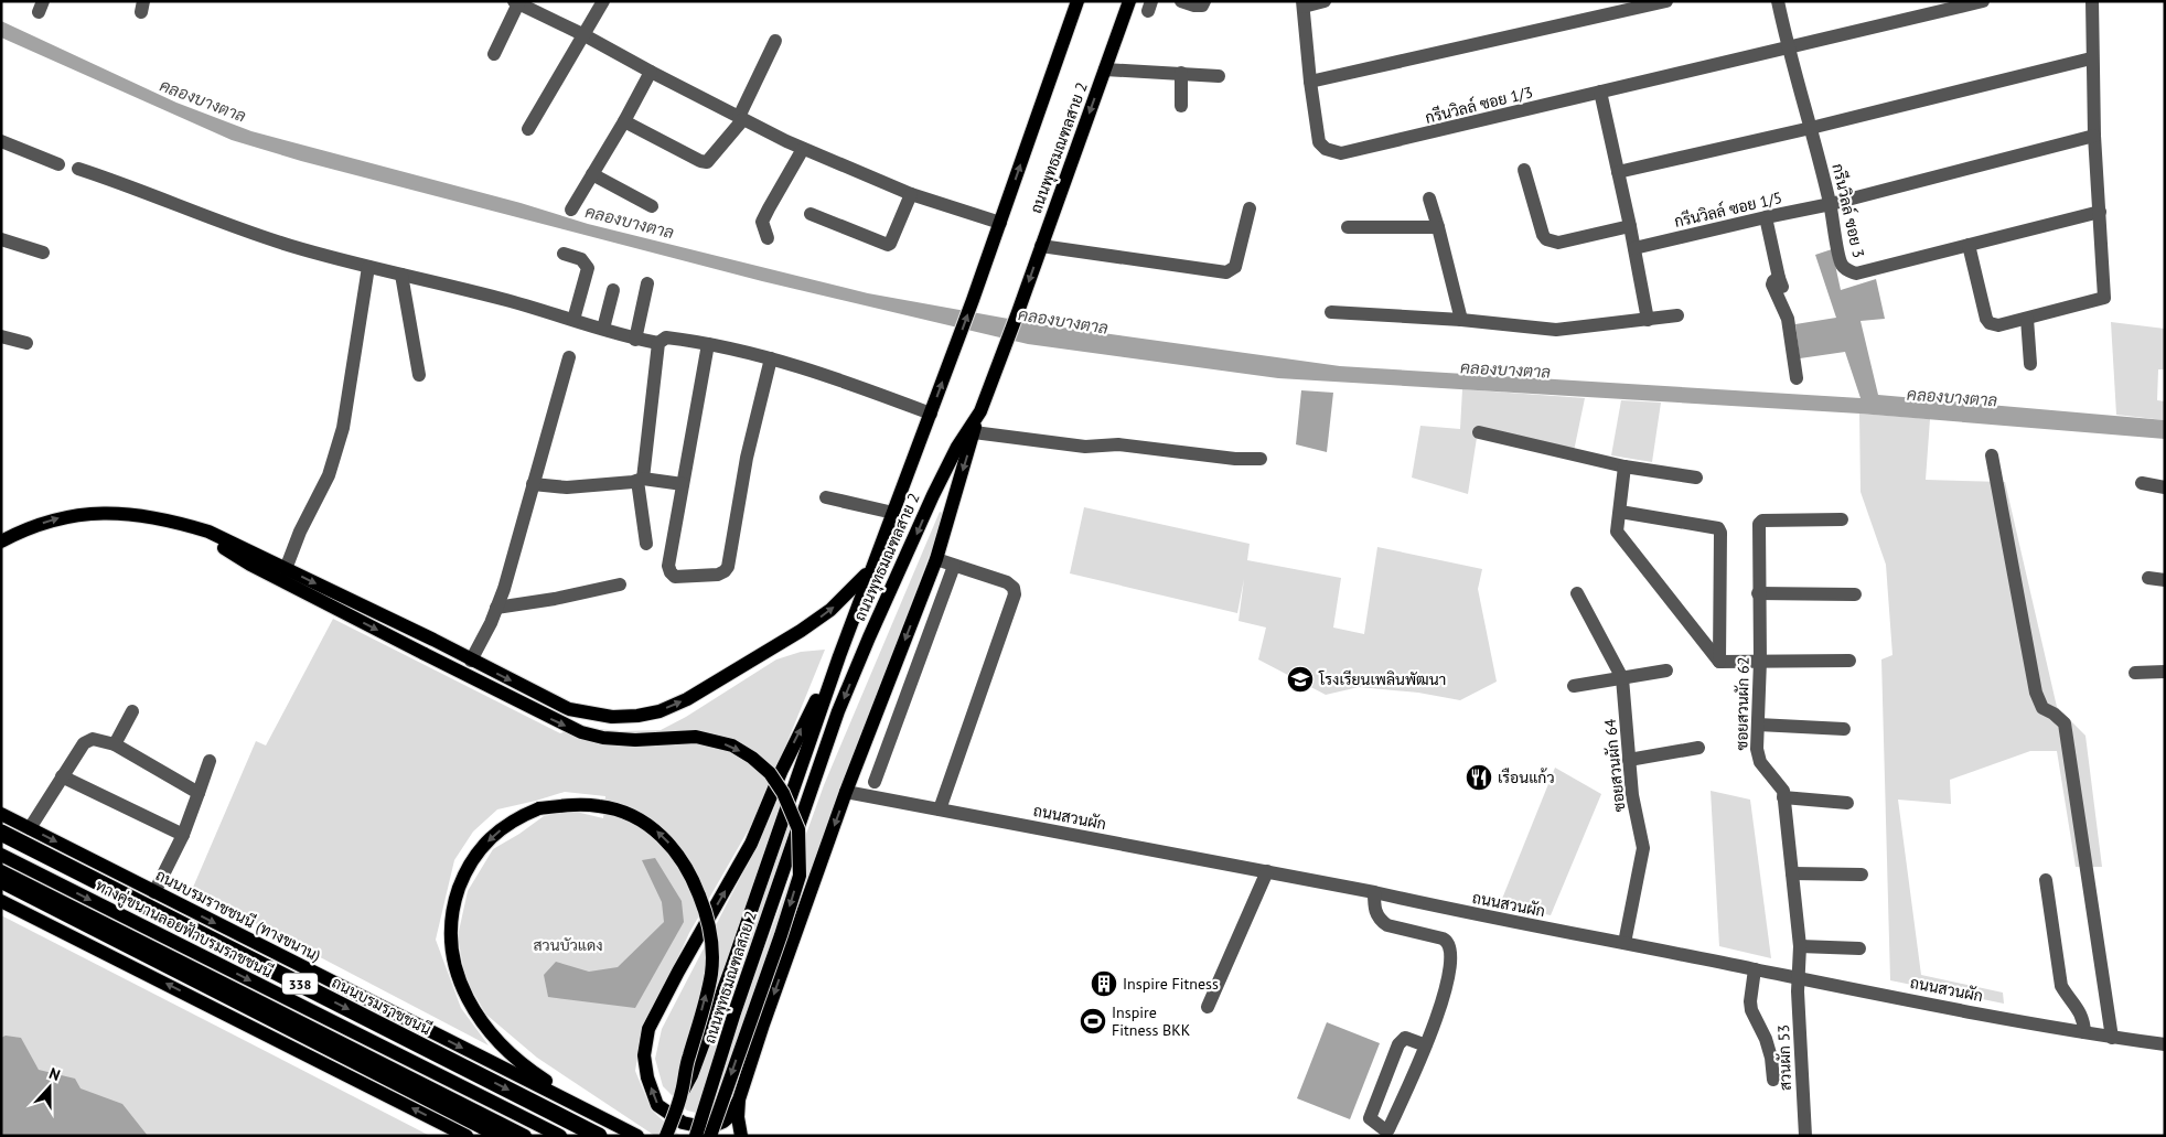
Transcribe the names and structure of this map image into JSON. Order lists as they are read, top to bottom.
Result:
{
  "streets": {
    "highway": ["338", "ถนนบรมราชชนนี"],
    "main road": ["ถนนพุทธมณฑลสาย 2", "ถนนบรมราชชนนี (ทางขนาน)", "ทางคู่ขนานลอยฟ้าบรมราชชนนี"],
    "street": [
      "กรีนวิลล์ ซอย 1/3",
      "กรีนวิลล์ ซอย 1/5",
      "กรีนวิลล์ ซอย 3",
      "ซอยสวนผัก 62",
      "ซอยสวนผัก 64",
      "ถนนสวนผัก",
      "สวนผัก 53"
    ]
  },
  "crossings": [
    ["กรีนวิลล์ ซอย 1/3", "กรีนวิลล์ ซอย 3"],
    ["กรีนวิลล์ ซอย 1/5", "กรีนวิลล์ ซอย 3"],
    ["ซอยสวนผัก 62", "ถนนสวนผัก"],
    ["ซอยสวนผัก 62", "สวนผัก 53"],
    ["ซอยสวนผัก 64", "ถนนสวนผัก"],
    ["ถนนสวนผัก", "สวนผัก 53"]
  ],
  "water": ["คลองบางตาล"],
  "parks": ["สวนบัวแดง"],
  "places": {
    "school or university": ["โรงเรียนเพลินพัฒนา"],
    "restaurant": ["เรือนแก้ว"],
    "building": ["Inspire Fitness"],
    "sports": ["Inspire Fitness BKK"]
  },
  "north": "top"
}
